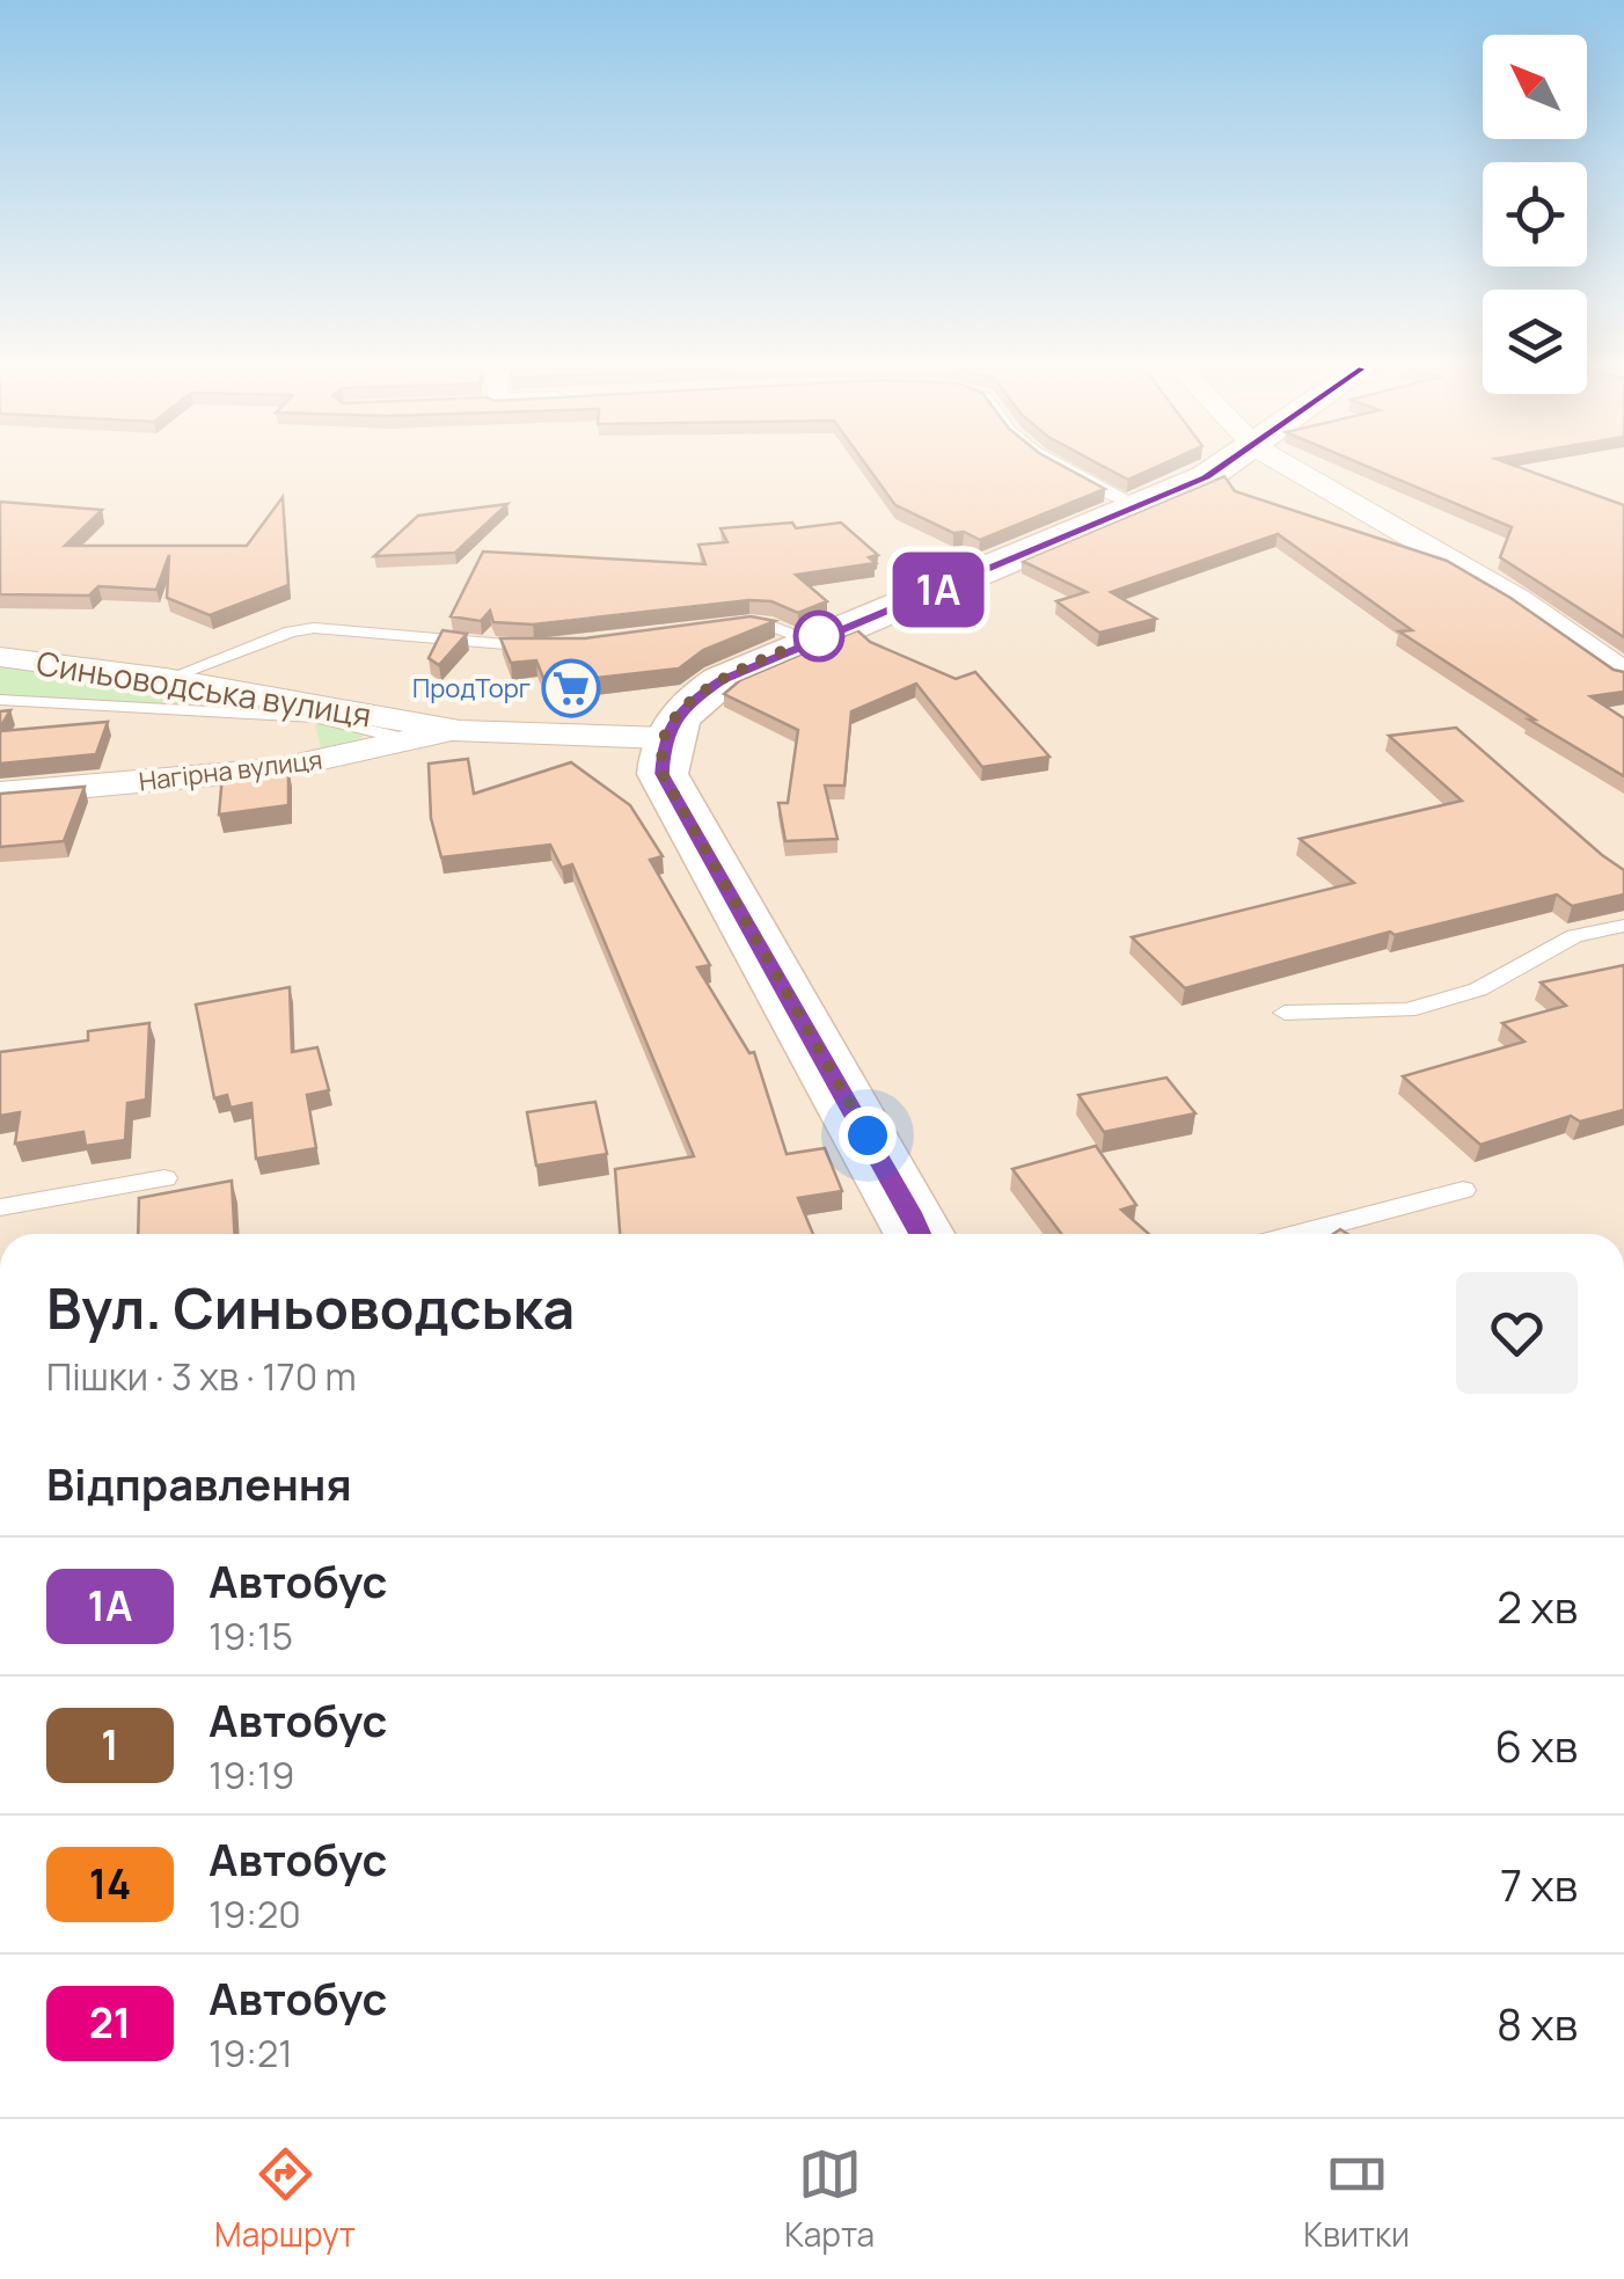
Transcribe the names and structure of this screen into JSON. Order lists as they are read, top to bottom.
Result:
{
  "streets": {
    "street": ["Синьоводська вулиця", "Нагірна вулиця"]
  },
  "crossings": [
    ["Синьоводська вулиця", "Нагірна вулиця"]
  ],
  "places": {
    "supermarket": ["ПродТорг"]
  },
  "lines": ["bus line 1А"],
  "north": "top left",
  "page": {
    "on_map": "1А",
    "heading": [
      ["Вул. Синьоводська", "Пішки · 3 хв · 170 m"],
      "Відправлення"
    ],
    "list": [
      {
        "mark": "1А",
        "name": "Автобус",
        "note": "19:15",
        "value": "2 хв"
      },
      {
        "mark": "1",
        "name": "Автобус",
        "note": "19:19",
        "value": "6 хв"
      },
      {
        "mark": "14",
        "name": "Автобус",
        "note": "19:20",
        "value": "7 хв"
      },
      {
        "mark": "21",
        "name": "Автобус",
        "note": "19:21",
        "value": "8 хв"
      }
    ],
    "tabs": ["Маршрут", "Карта", "Квитки"]
  }
}
